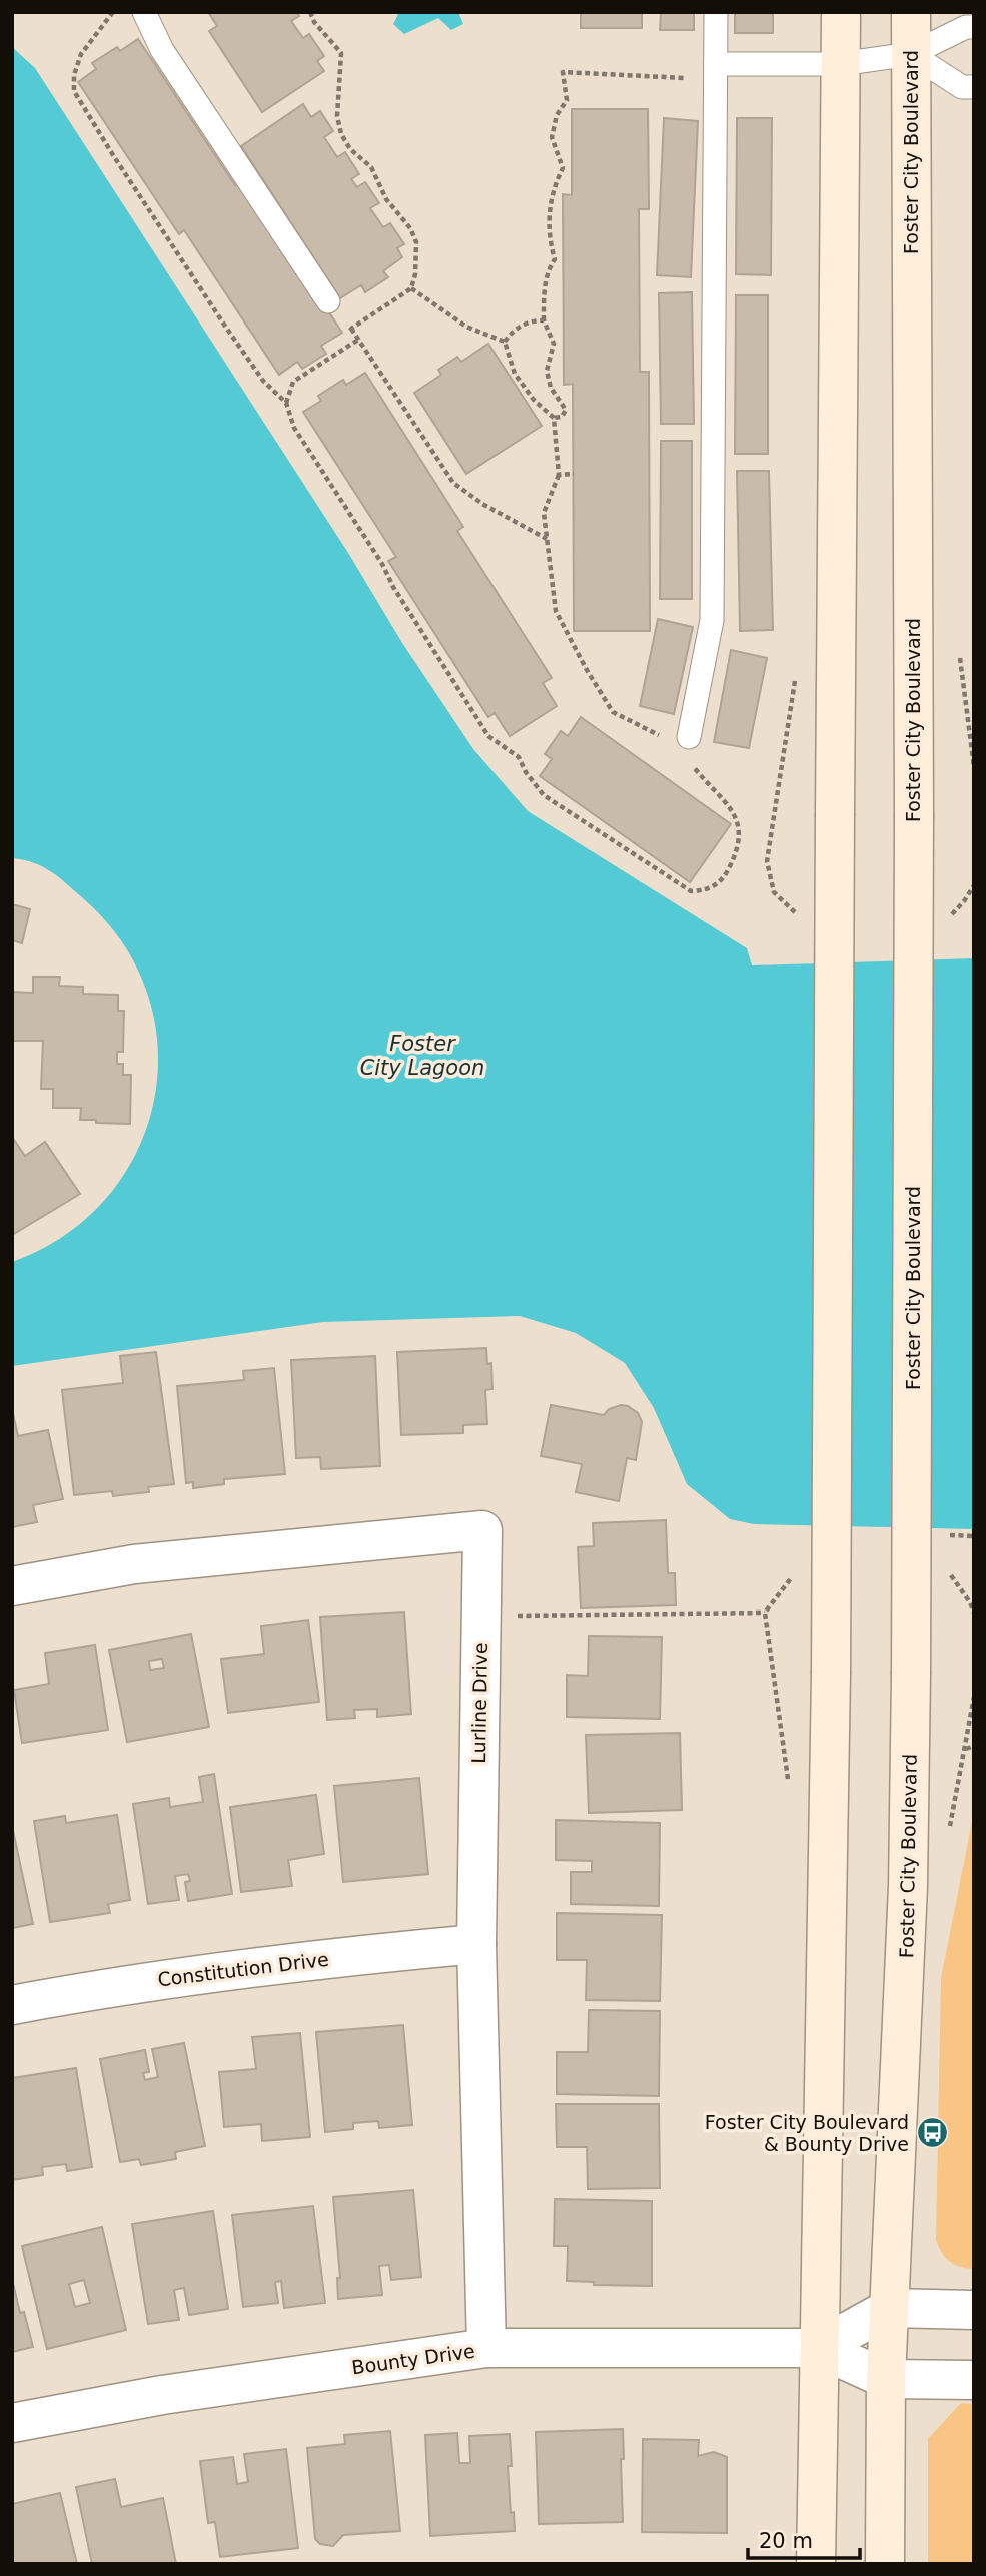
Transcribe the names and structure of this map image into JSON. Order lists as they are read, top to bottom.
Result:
{
  "streets": {
    "main road": ["Foster City Boulevard"],
    "street": ["Lurline Drive", "Constitution Drive", "Bounty Drive"]
  },
  "crossings": [
    ["Foster City Boulevard", "Bounty Drive"],
    ["Lurline Drive", "Constitution Drive"],
    ["Lurline Drive", "Bounty Drive"]
  ],
  "water": ["Foster City Lagoon"],
  "places": {
    "bus stop": ["Foster City Boulevard & Bounty Drive"]
  },
  "scale_bar": "20 m"
}
